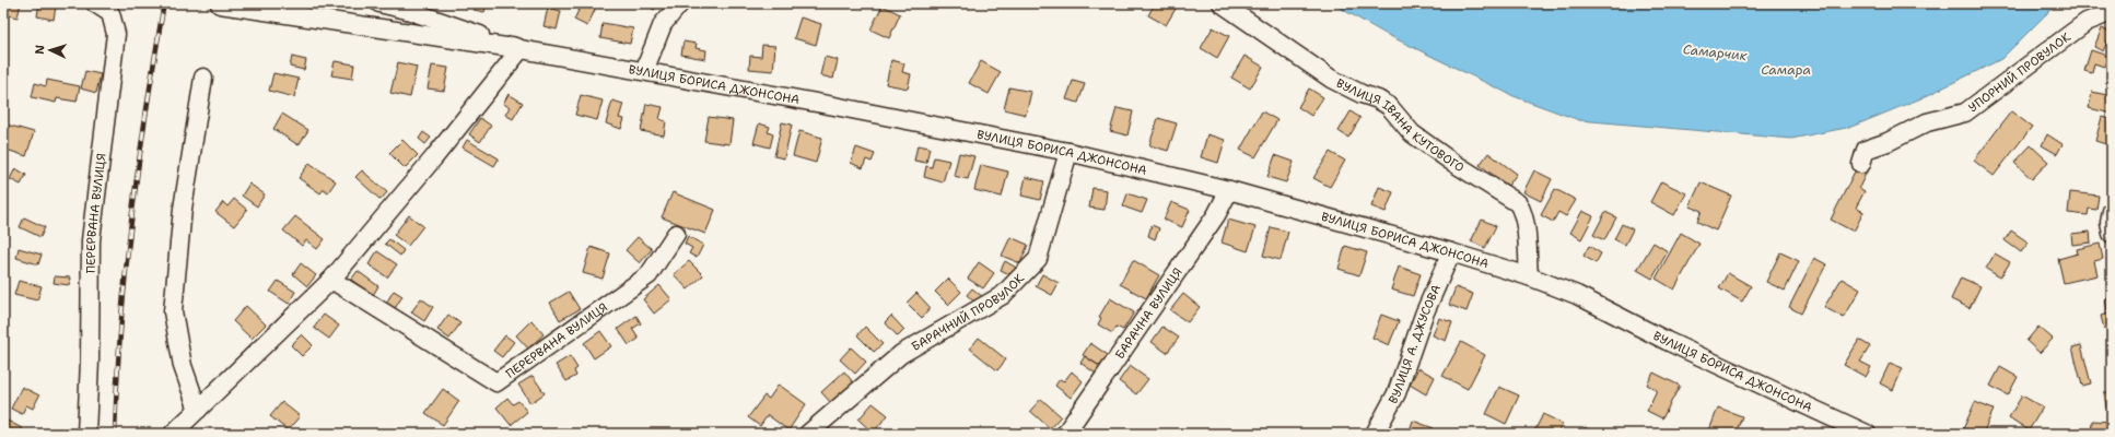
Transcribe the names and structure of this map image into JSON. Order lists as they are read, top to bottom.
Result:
{
  "streets": {
    "street": [
      "УПОРНИЙ ПРОВУЛОК",
      "ВУЛИЦЯ БОРИСА ДЖОНСОНА",
      "ВУЛИЦЯ ІВАНА КУТОВОГО",
      "ПЕРЕРВАНА ВУЛИЦЯ",
      "БАРАЧНИЙ ПРОВУЛОК",
      "БАРАЧНА ВУЛИЦЯ",
      "ВУЛИЦЯ А. ДЖУСОВА"
    ]
  },
  "crossings": [
    ["ВУЛИЦЯ БОРИСА ДЖОНСОНА", "ВУЛИЦЯ ІВАНА КУТОВОГО"],
    ["ВУЛИЦЯ БОРИСА ДЖОНСОНА", "БАРАЧНИЙ ПРОВУЛОК"],
    ["ВУЛИЦЯ БОРИСА ДЖОНСОНА", "БАРАЧНА ВУЛИЦЯ"],
    ["ВУЛИЦЯ БОРИСА ДЖОНСОНА", "ВУЛИЦЯ А. ДЖУСОВА"]
  ],
  "water": ["Самарчик", "Самара"],
  "north": "left"
}
